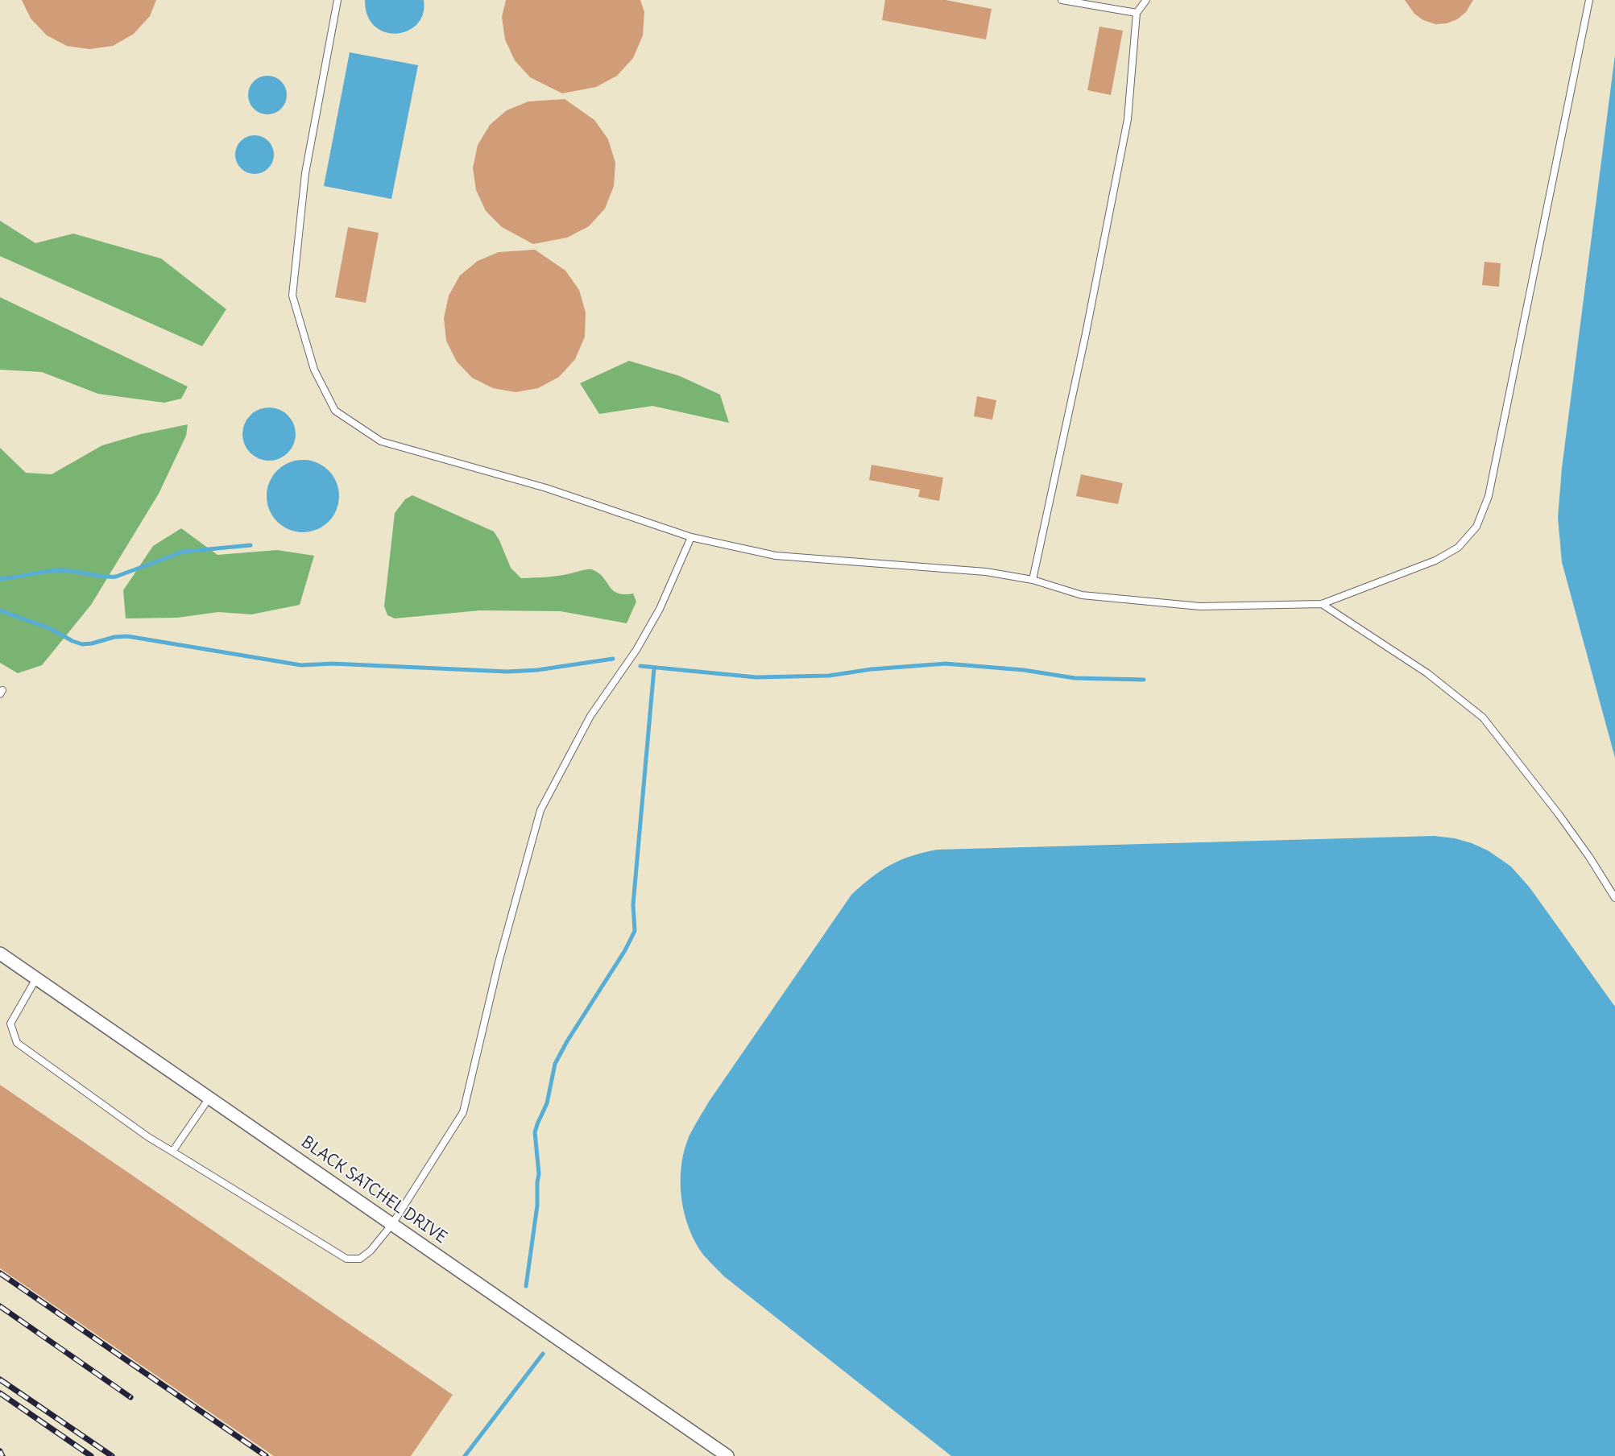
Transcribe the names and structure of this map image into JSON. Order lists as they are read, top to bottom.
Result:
{
  "streets": {
    "street": ["BLACK SATCHEL DRIVE"]
  }
}
